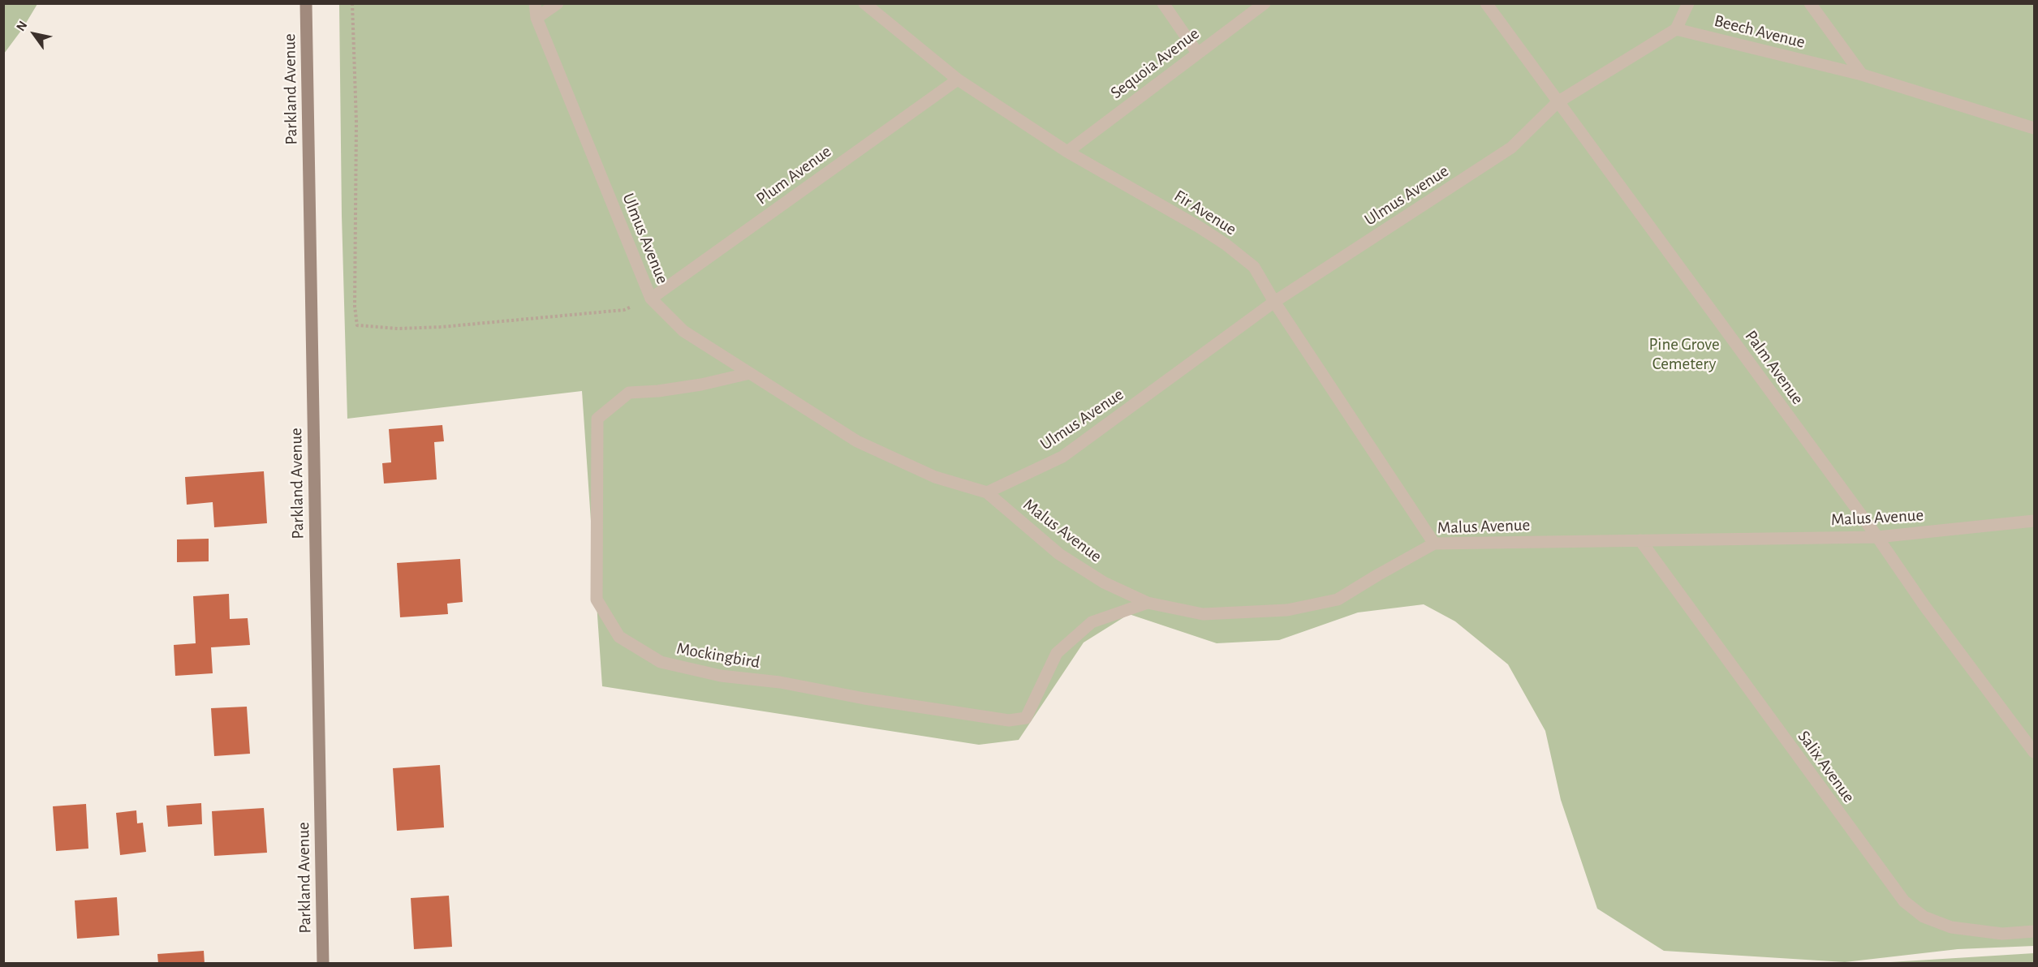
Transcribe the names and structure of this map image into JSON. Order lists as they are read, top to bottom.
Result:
{
  "streets": {
    "main road": ["Parkland Avenue"],
    "lane": [
      "Beech Avenue",
      "Sequoia Avenue",
      "Plum Avenue",
      "Ulmus Avenue",
      "Fir Avenue",
      "Palm Avenue",
      "Malus Avenue",
      "Mockingbird",
      "Salix Avenue"
    ]
  },
  "crossings": [
    ["Beech Avenue", "Ulmus Avenue"],
    ["Sequoia Avenue", "Fir Avenue"],
    ["Plum Avenue", "Ulmus Avenue"],
    ["Plum Avenue", "Fir Avenue"],
    ["Ulmus Avenue", "Fir Avenue"],
    ["Ulmus Avenue", "Palm Avenue"],
    ["Ulmus Avenue", "Malus Avenue"],
    ["Ulmus Avenue", "Mockingbird"],
    ["Fir Avenue", "Malus Avenue"],
    ["Palm Avenue", "Malus Avenue"],
    ["Malus Avenue", "Mockingbird"],
    ["Malus Avenue", "Salix Avenue"]
  ],
  "parks": ["Pine Grove Cemetery"],
  "north": "top left"
}
